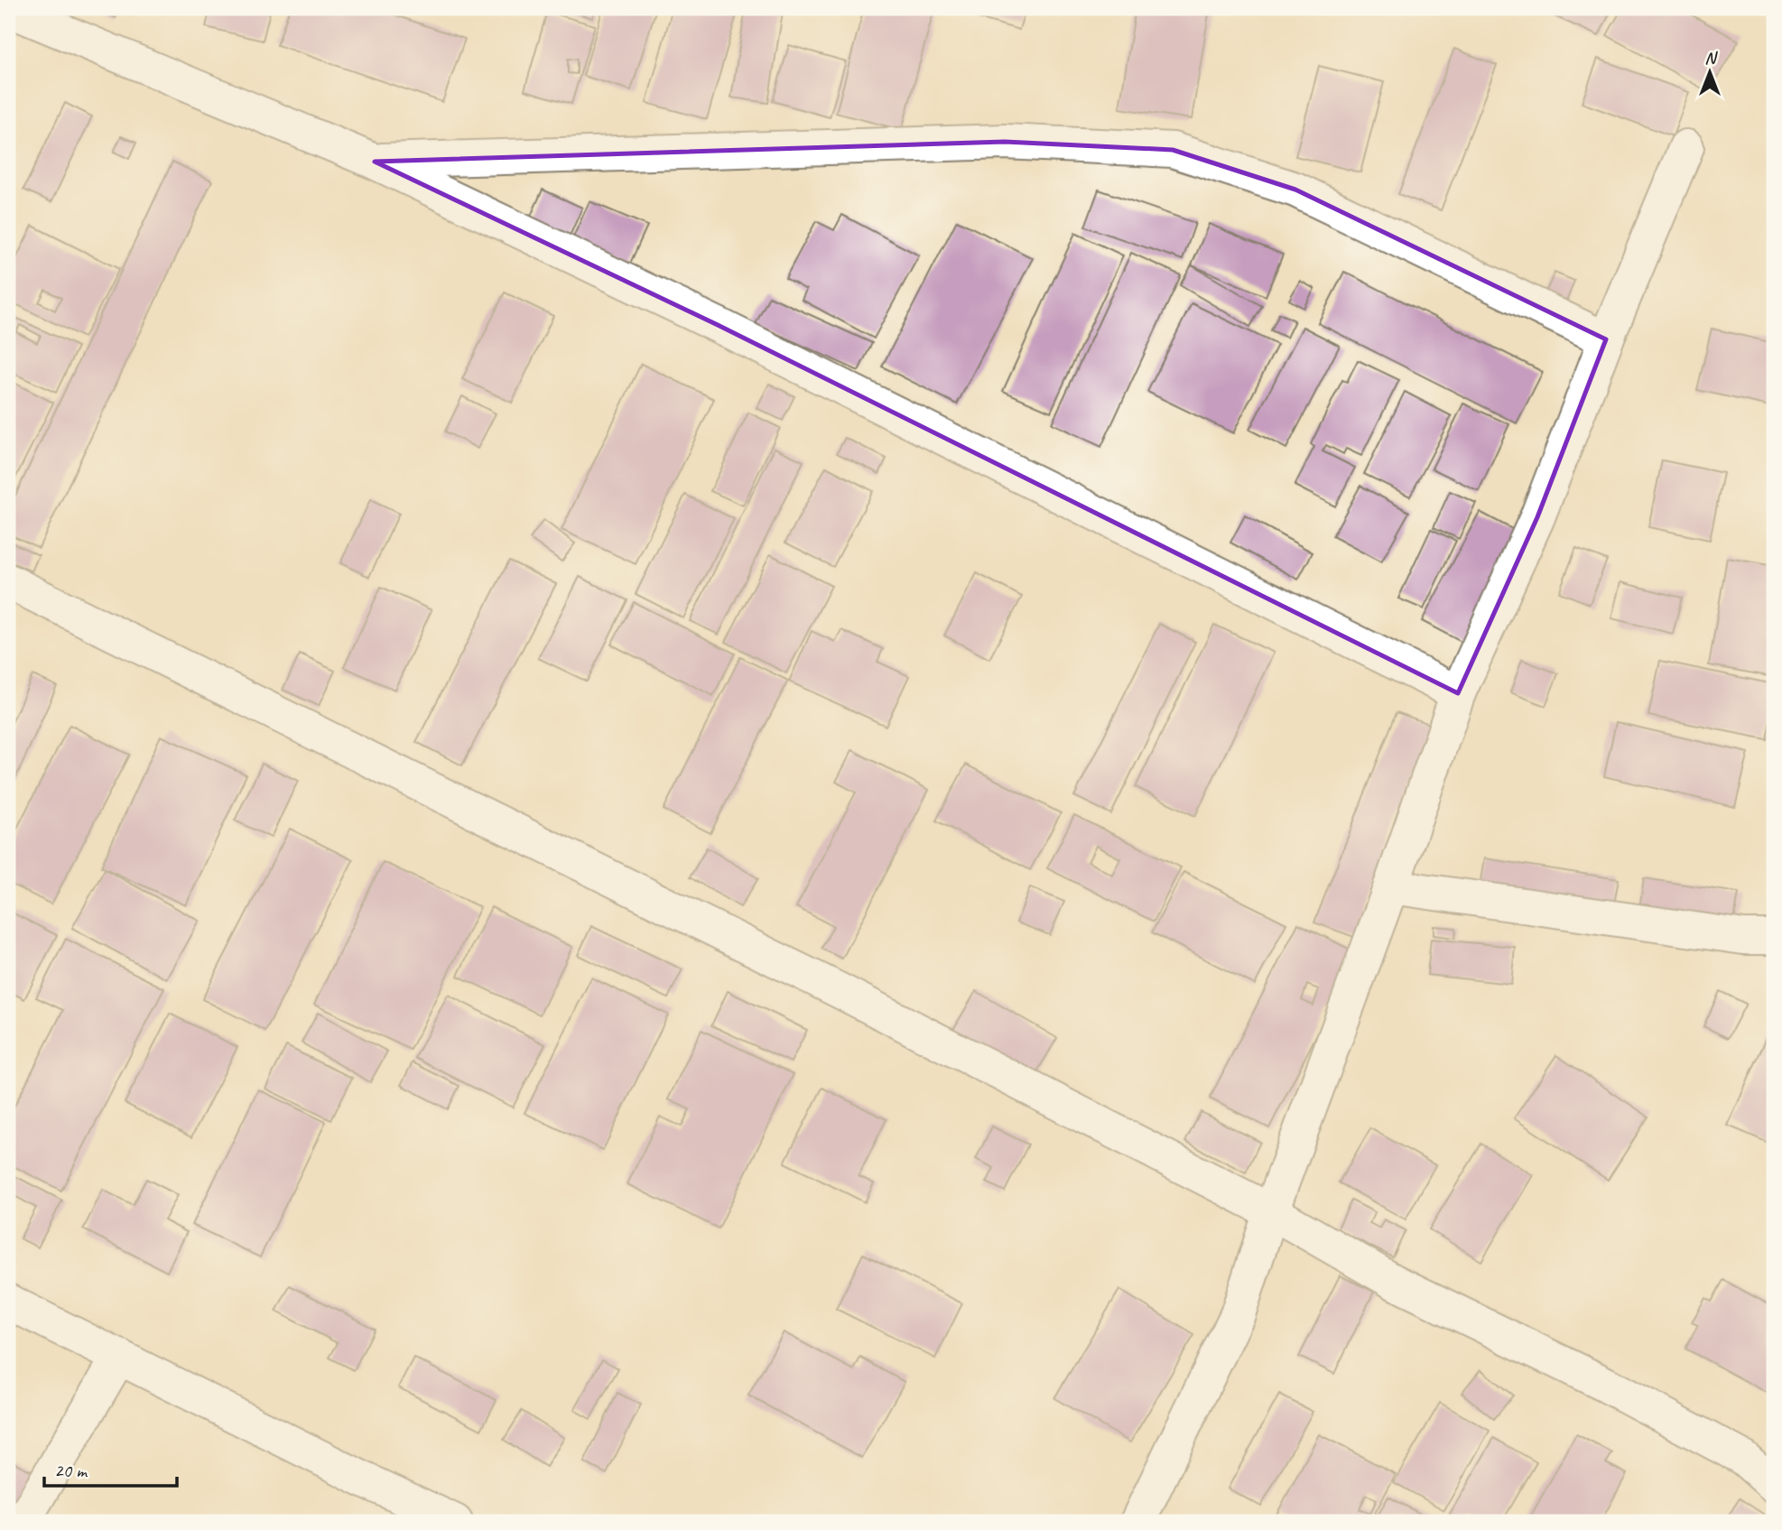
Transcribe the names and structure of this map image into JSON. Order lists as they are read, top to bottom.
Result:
{
  "scale_bar": "20 m",
  "north": "top"
}
